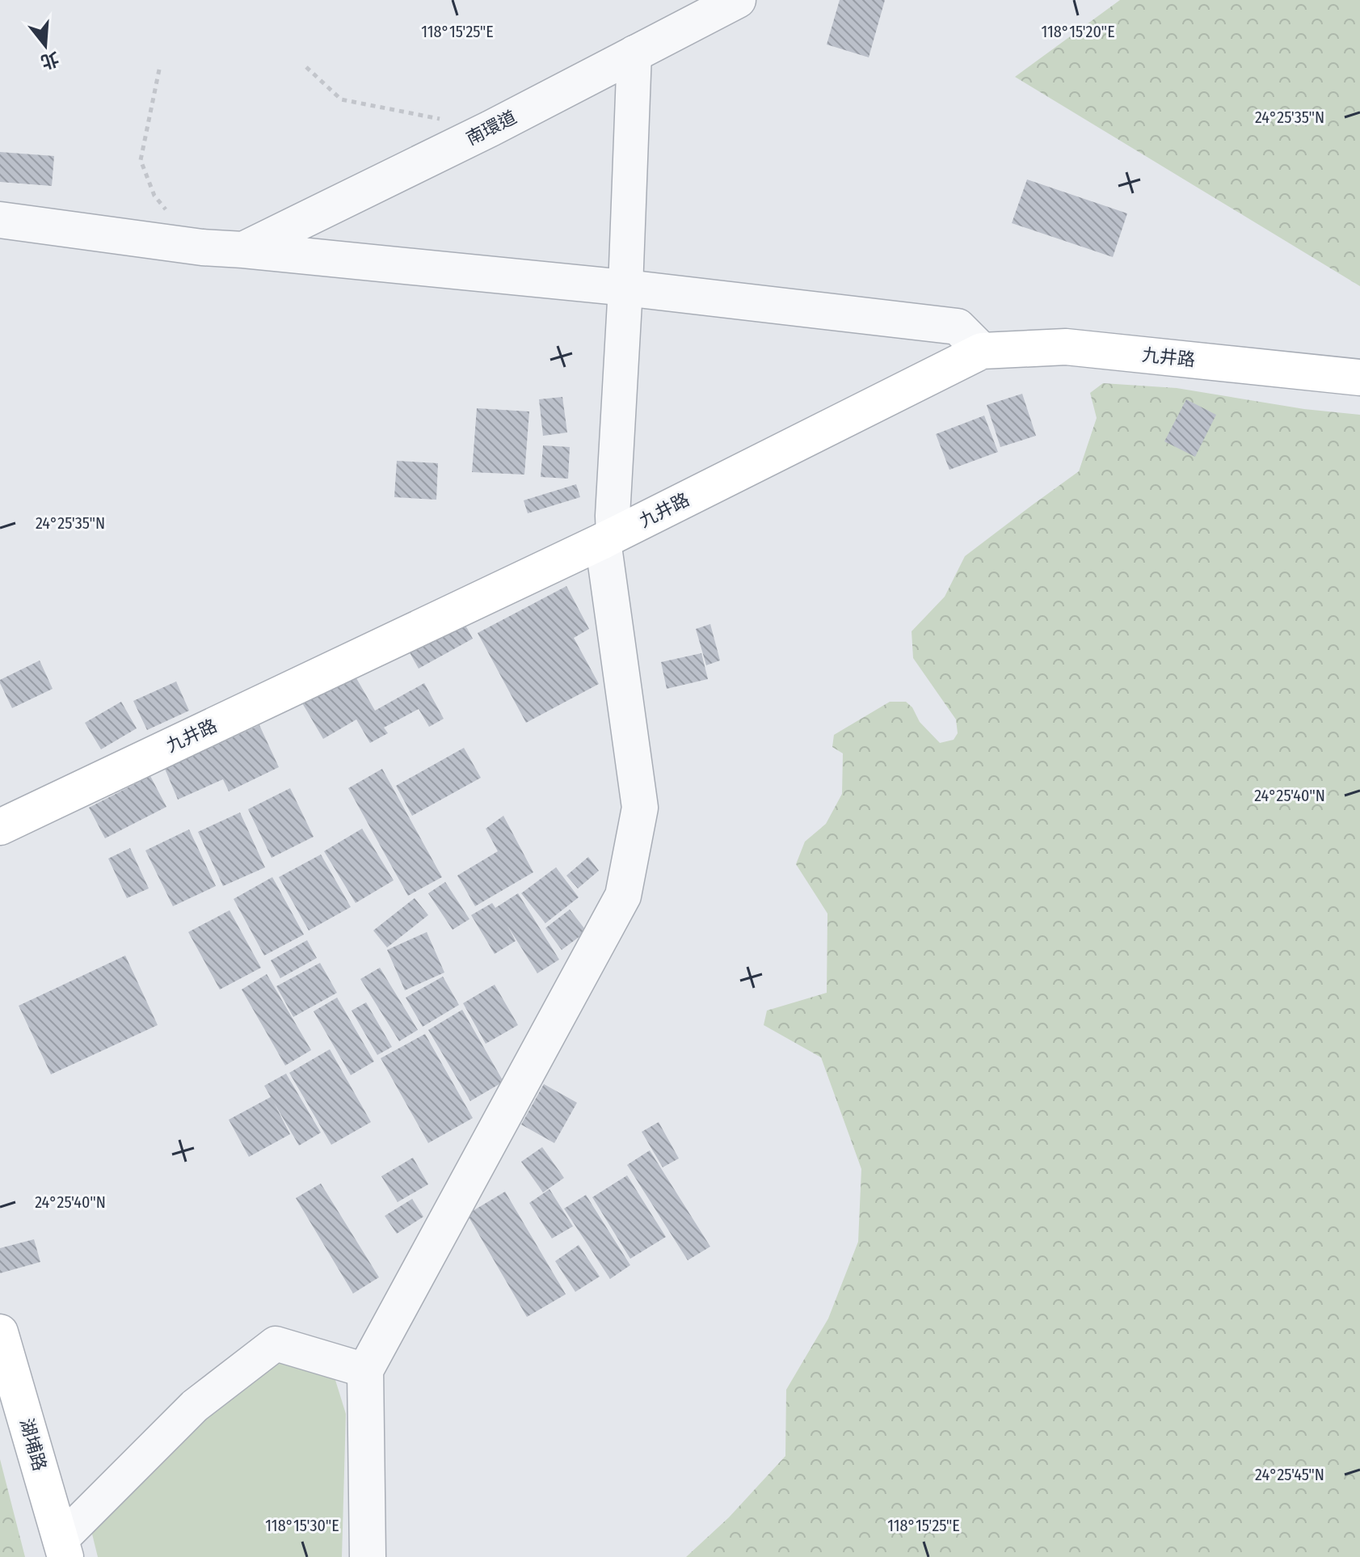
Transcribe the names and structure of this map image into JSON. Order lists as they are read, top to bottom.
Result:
{
  "streets": {
    "main road": ["九井路", "湖埔路"],
    "street": ["南環道"]
  },
  "north": "bottom",
  "coordinates": [
    "118°15'25\"E",
    "118°15'20\"E",
    "24°25'35\"N",
    "24°25'40\"N",
    "24°25'45\"N",
    "118°15'30\"E"
  ]
}
